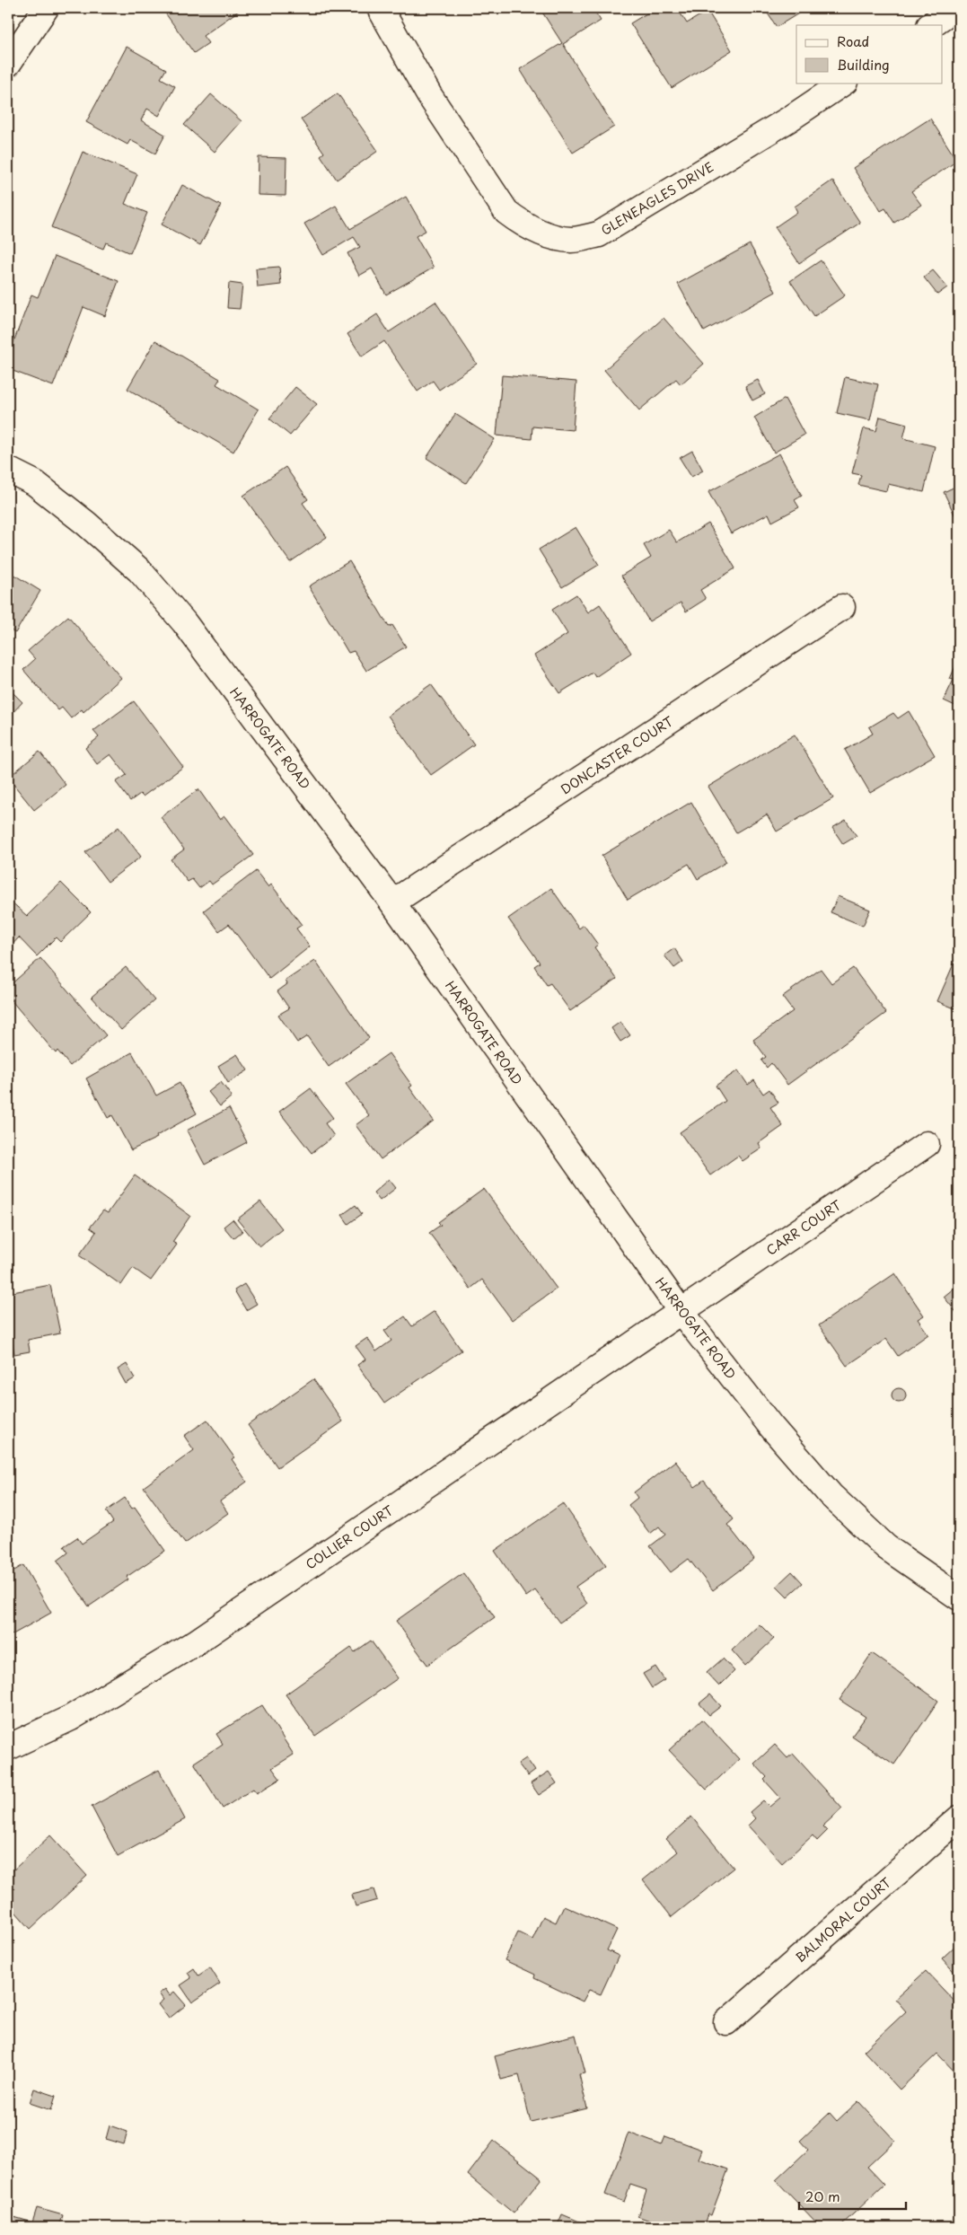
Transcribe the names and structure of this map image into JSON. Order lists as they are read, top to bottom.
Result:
{
  "streets": {
    "street": [
      "GLENEAGLES DRIVE",
      "HARROGATE ROAD",
      "DONCASTER COURT",
      "CARR COURT",
      "COLLIER COURT",
      "BALMORAL COURT"
    ]
  },
  "crossings": [
    ["HARROGATE ROAD", "DONCASTER COURT"],
    ["HARROGATE ROAD", "CARR COURT"],
    ["HARROGATE ROAD", "COLLIER COURT"],
    ["CARR COURT", "COLLIER COURT"]
  ],
  "legend": ["Road", "Building"],
  "scale_bar": "20 m"
}
